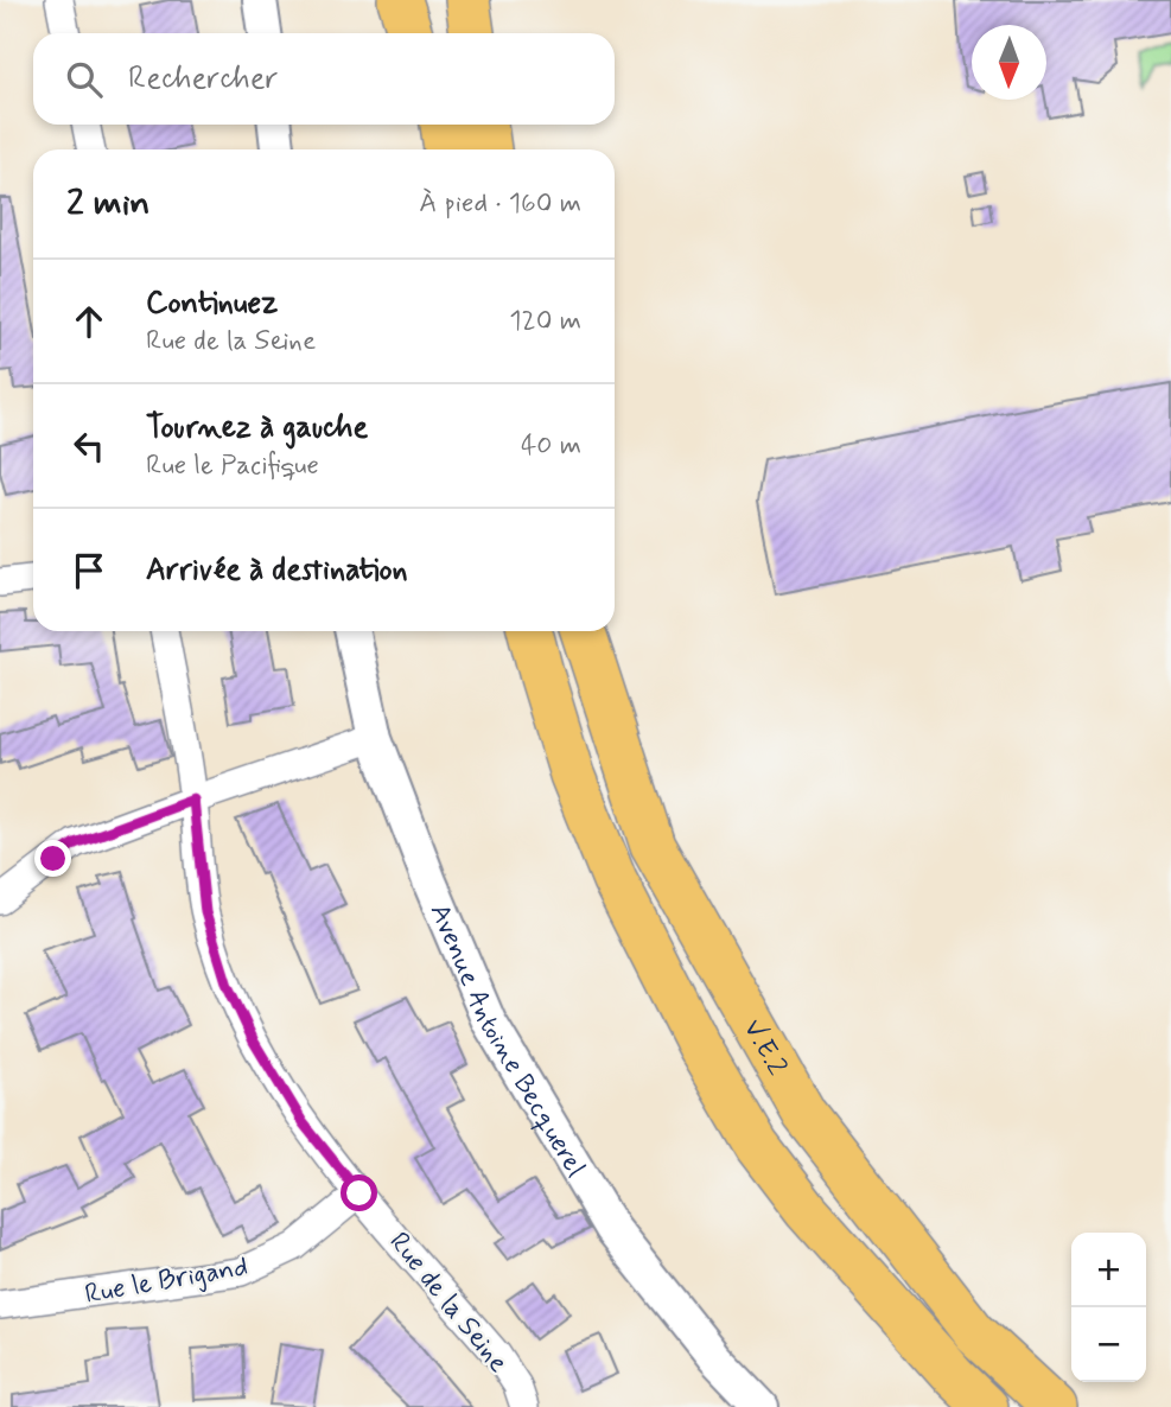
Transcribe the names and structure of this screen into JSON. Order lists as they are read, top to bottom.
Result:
{
  "streets": {
    "highway": ["V.E.2"],
    "street": ["Avenue Antoine Becquerel", "Rue le Brigand", "Rue de la Seine"]
  },
  "crossings": [
    ["Rue le Brigand", "Rue de la Seine"]
  ],
  "north": "bottom",
  "page": {
    "search": "Rechercher",
    "heading": ["2 min", "À pied · 160 m"],
    "list": [
      ["Continuez", "Rue de la Seine", "120 m"],
      ["Tournez à gauche", "Rue le Pacifique", "40 m"],
      "Arrivée à destination"
    ],
    "map_buttons": ["+", "−"]
  }
}
